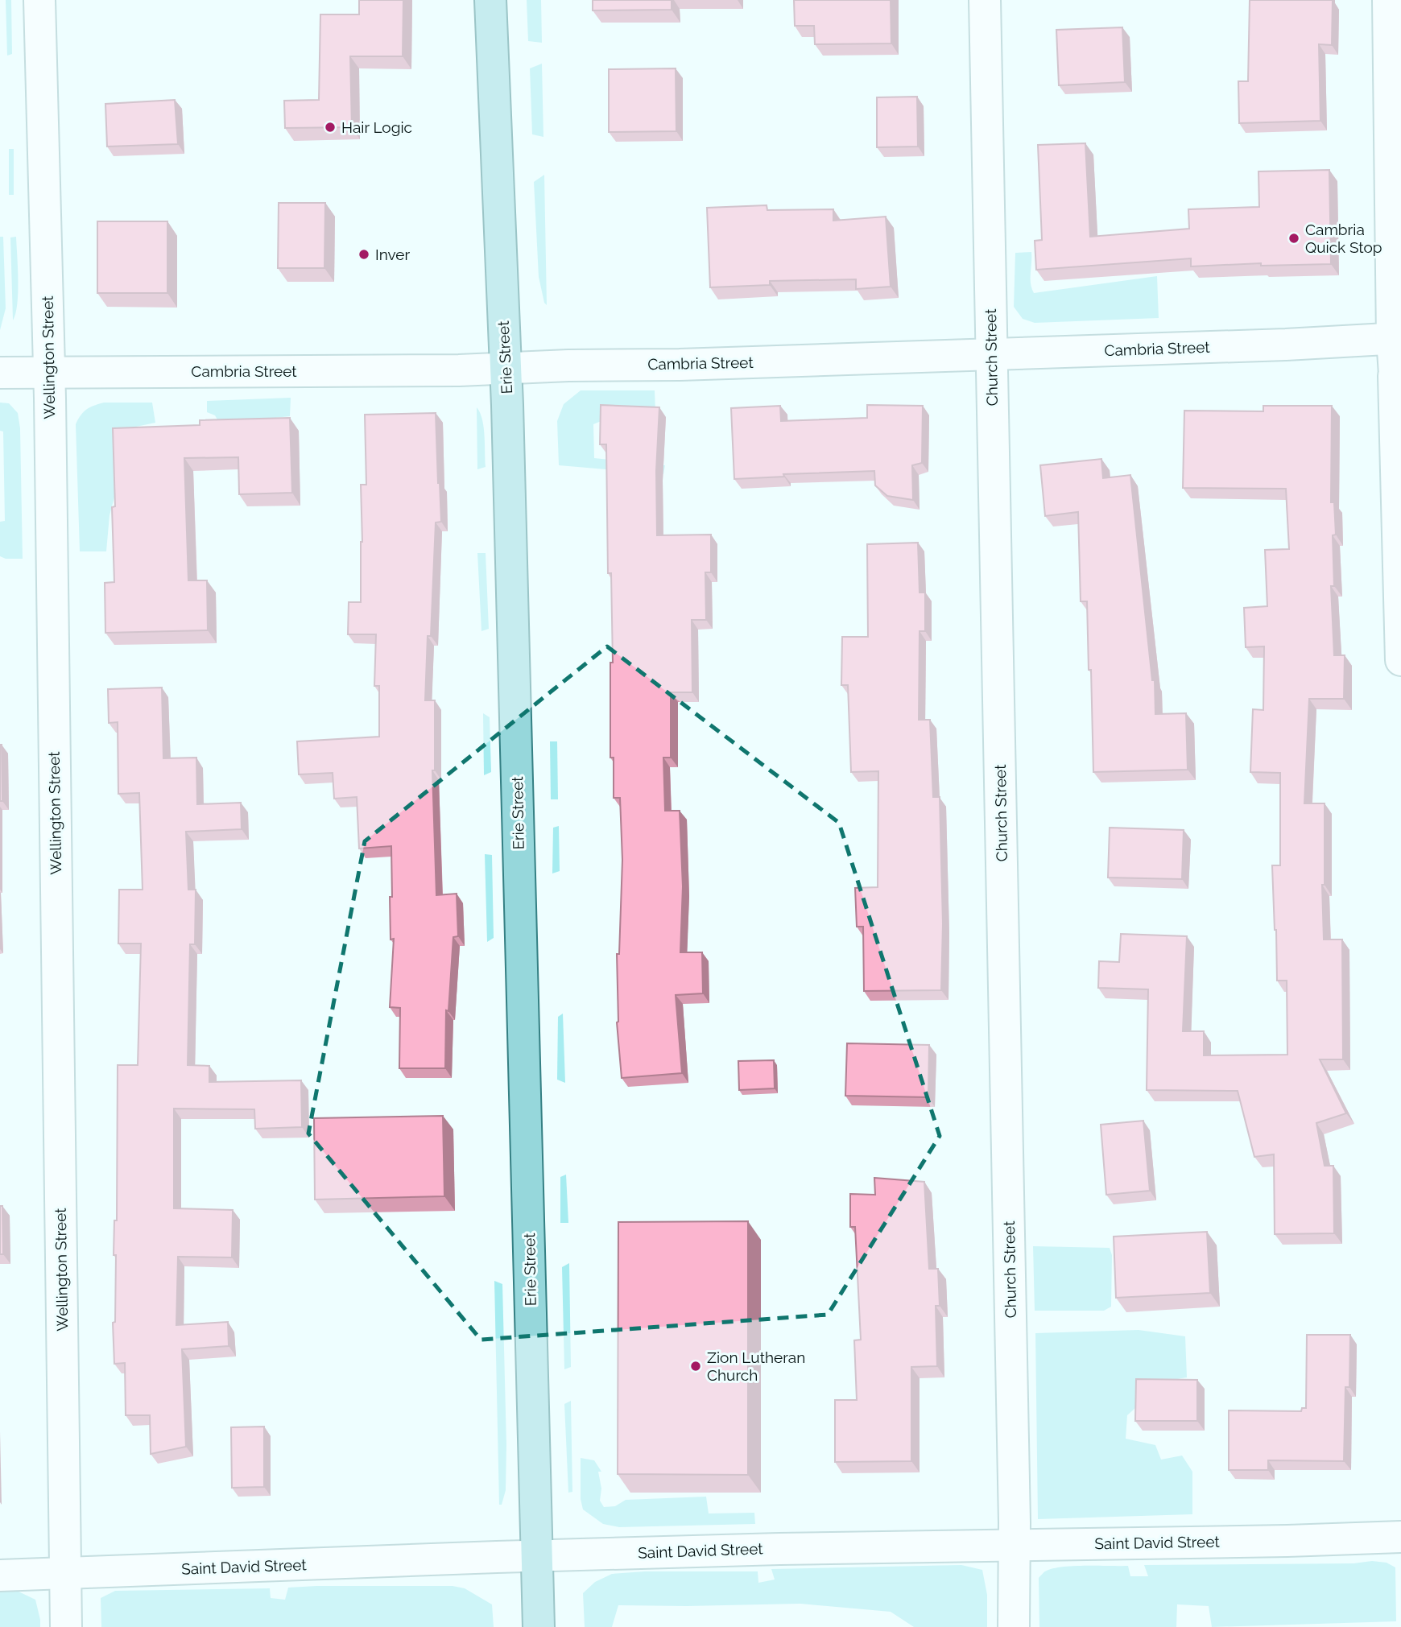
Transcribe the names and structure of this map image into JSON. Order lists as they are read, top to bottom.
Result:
{
  "streets": {
    "main road": ["Erie Street"],
    "street": [
      "Cambria Street",
      "Wellington Street",
      "Church Street",
      "Saint David Street"
    ]
  },
  "crossings": [
    ["Cambria Street", "Wellington Street"],
    ["Cambria Street", "Erie Street"],
    ["Cambria Street", "Church Street"],
    ["Wellington Street", "Saint David Street"],
    ["Erie Street", "Saint David Street"],
    ["Church Street", "Saint David Street"]
  ],
  "places": [
    "Hair Logic",
    "Cambria Quick Stop",
    "Inver",
    "Zion Lutheran Church"
  ]
}
